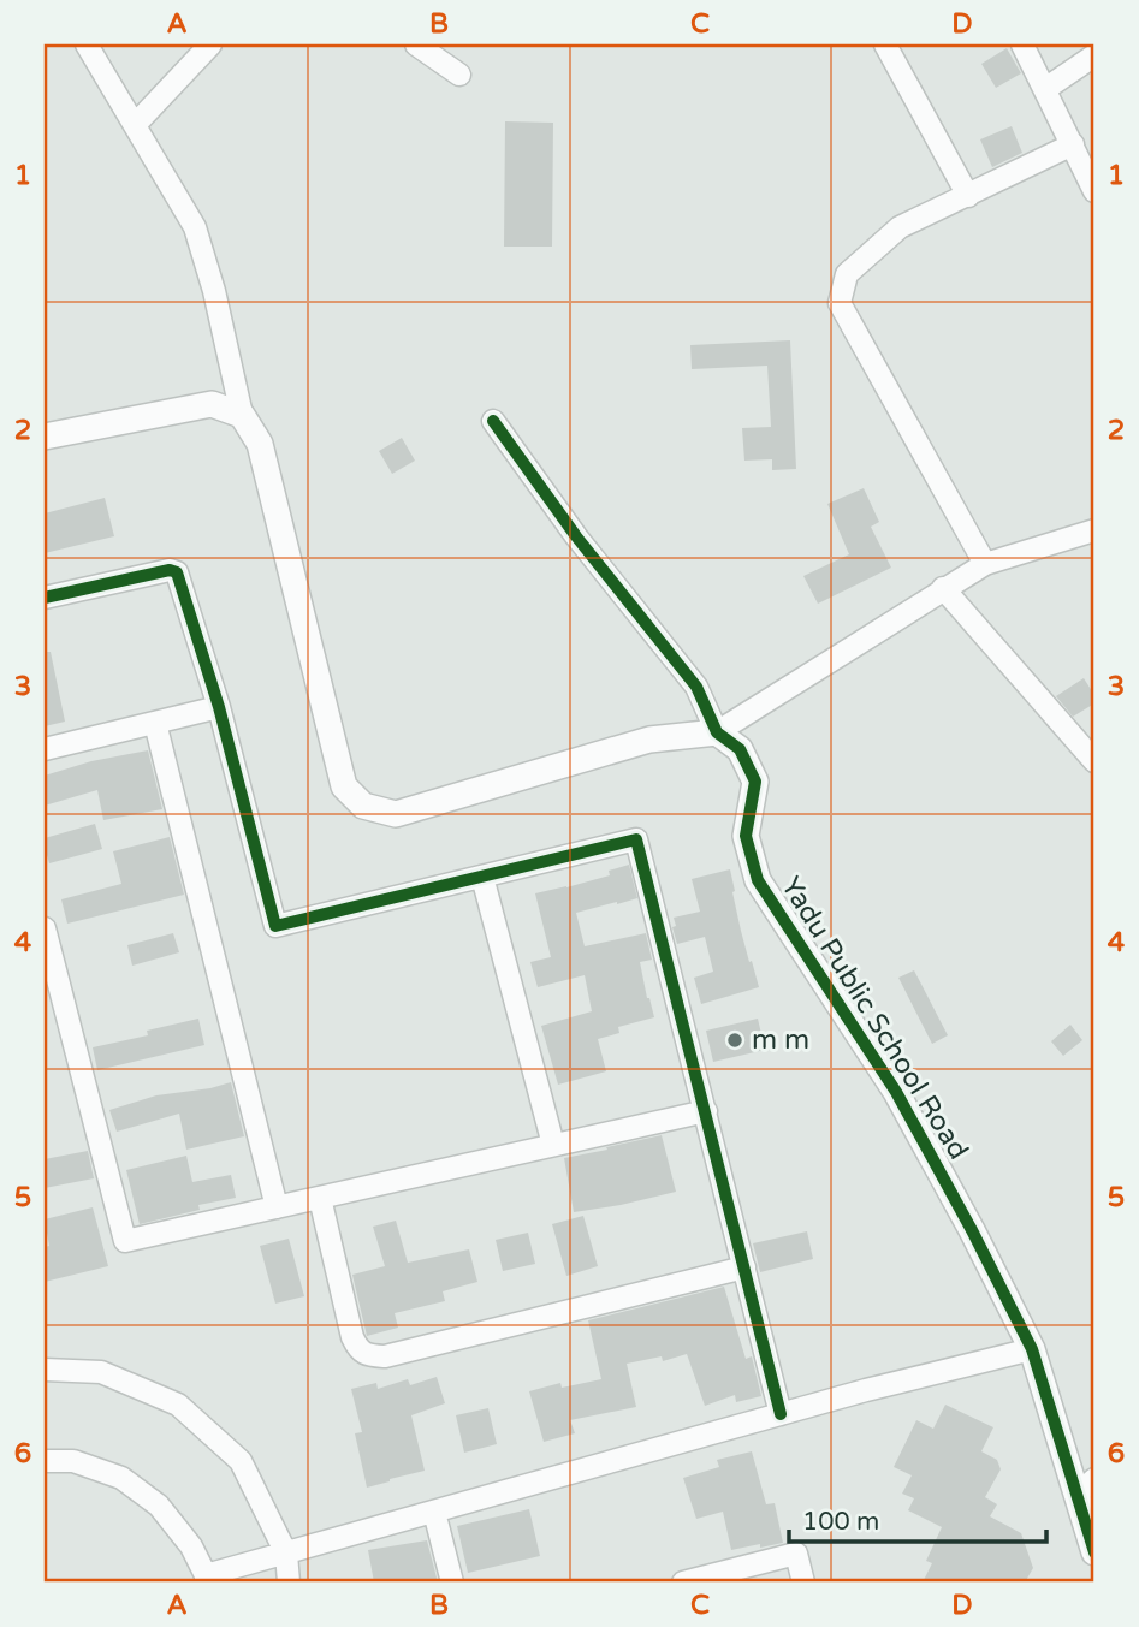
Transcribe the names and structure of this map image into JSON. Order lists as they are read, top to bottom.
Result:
{
  "streets": {
    "street": ["Yadu Public School Road"]
  },
  "places": ["m m"],
  "scale_bar": "100 m",
  "grid": {
    "columns": [
      "A",
      "B",
      "C",
      "D"
    ],
    "rows": [
      "1",
      "2",
      "3",
      "4",
      "5",
      "6"
    ]
  }
}
